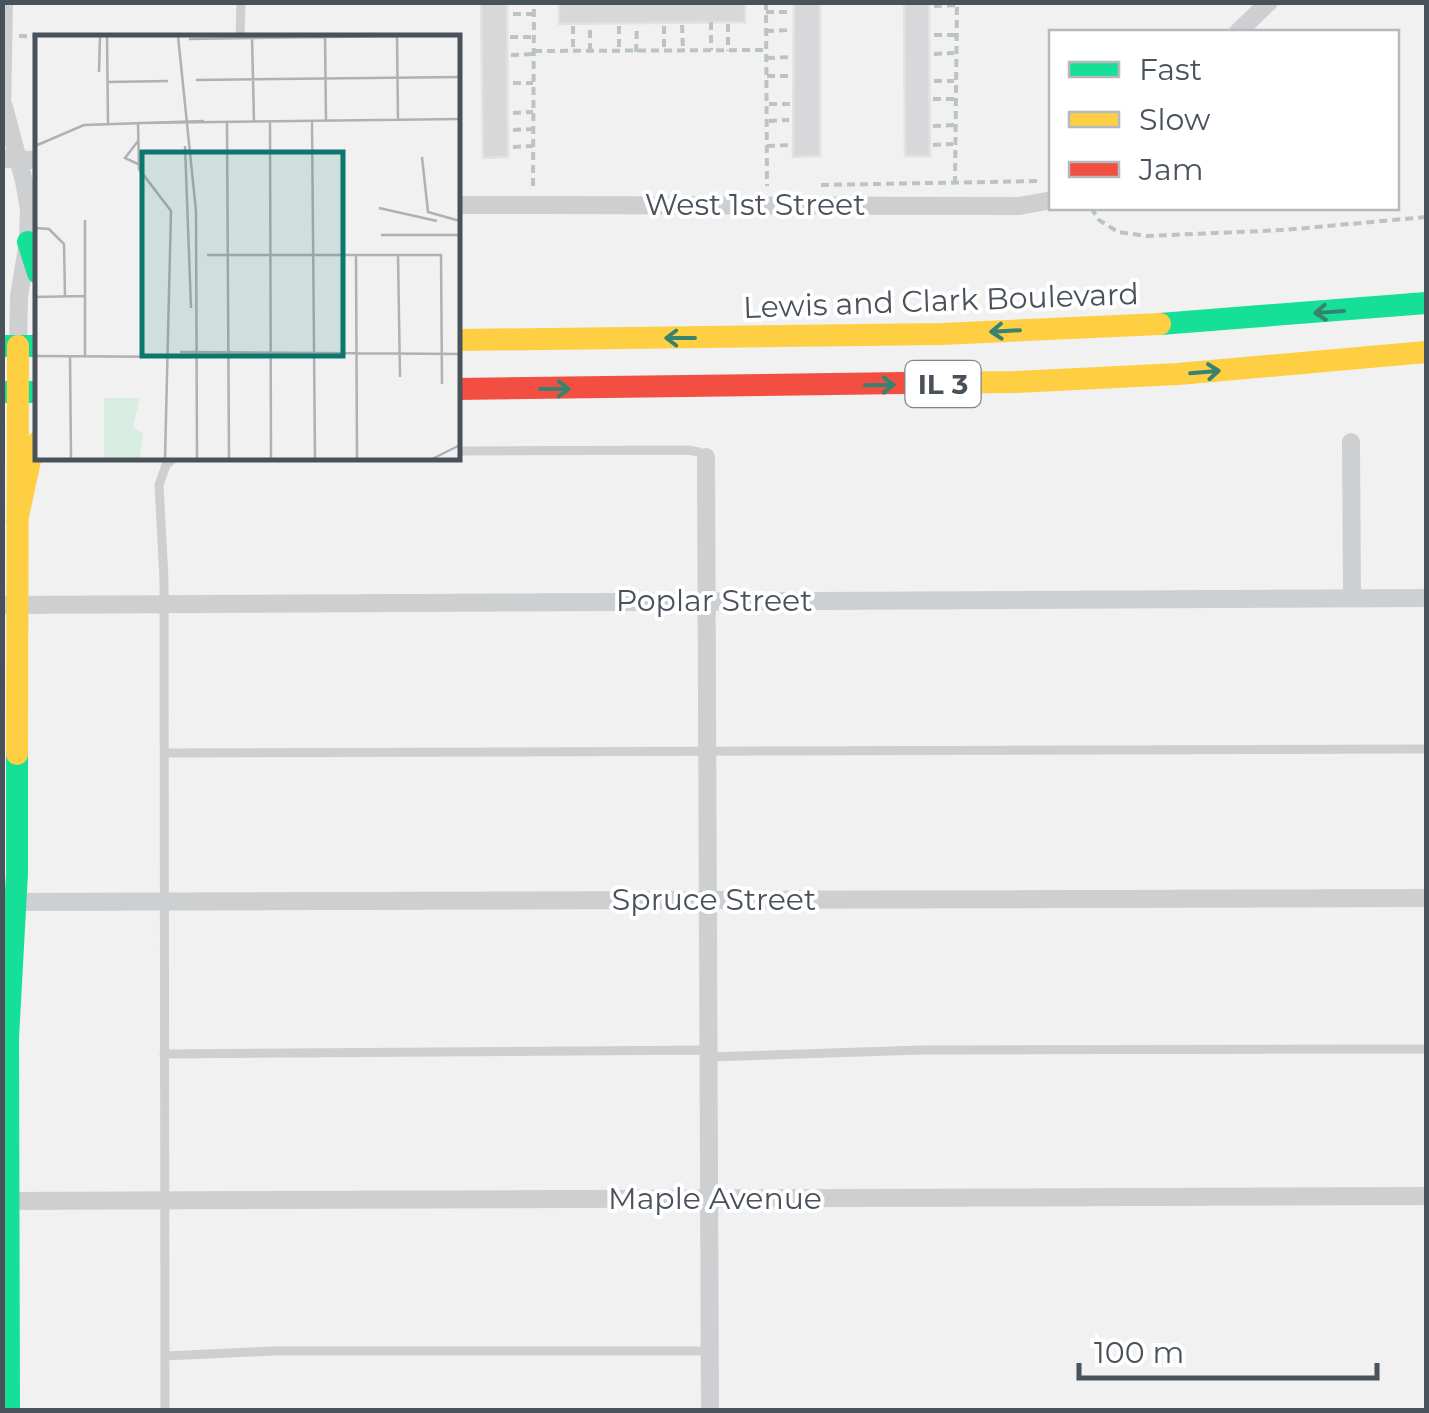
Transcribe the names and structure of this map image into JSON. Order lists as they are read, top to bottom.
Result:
{
  "streets": {
    "main road": ["Lewis and Clark Boulevard", "IL 3"],
    "street": [
      "West 1st Street",
      "Poplar Street",
      "Spruce Street",
      "Maple Avenue"
    ]
  },
  "legend": ["Fast", "Slow", "Jam"],
  "scale_bar": "100 m"
}
